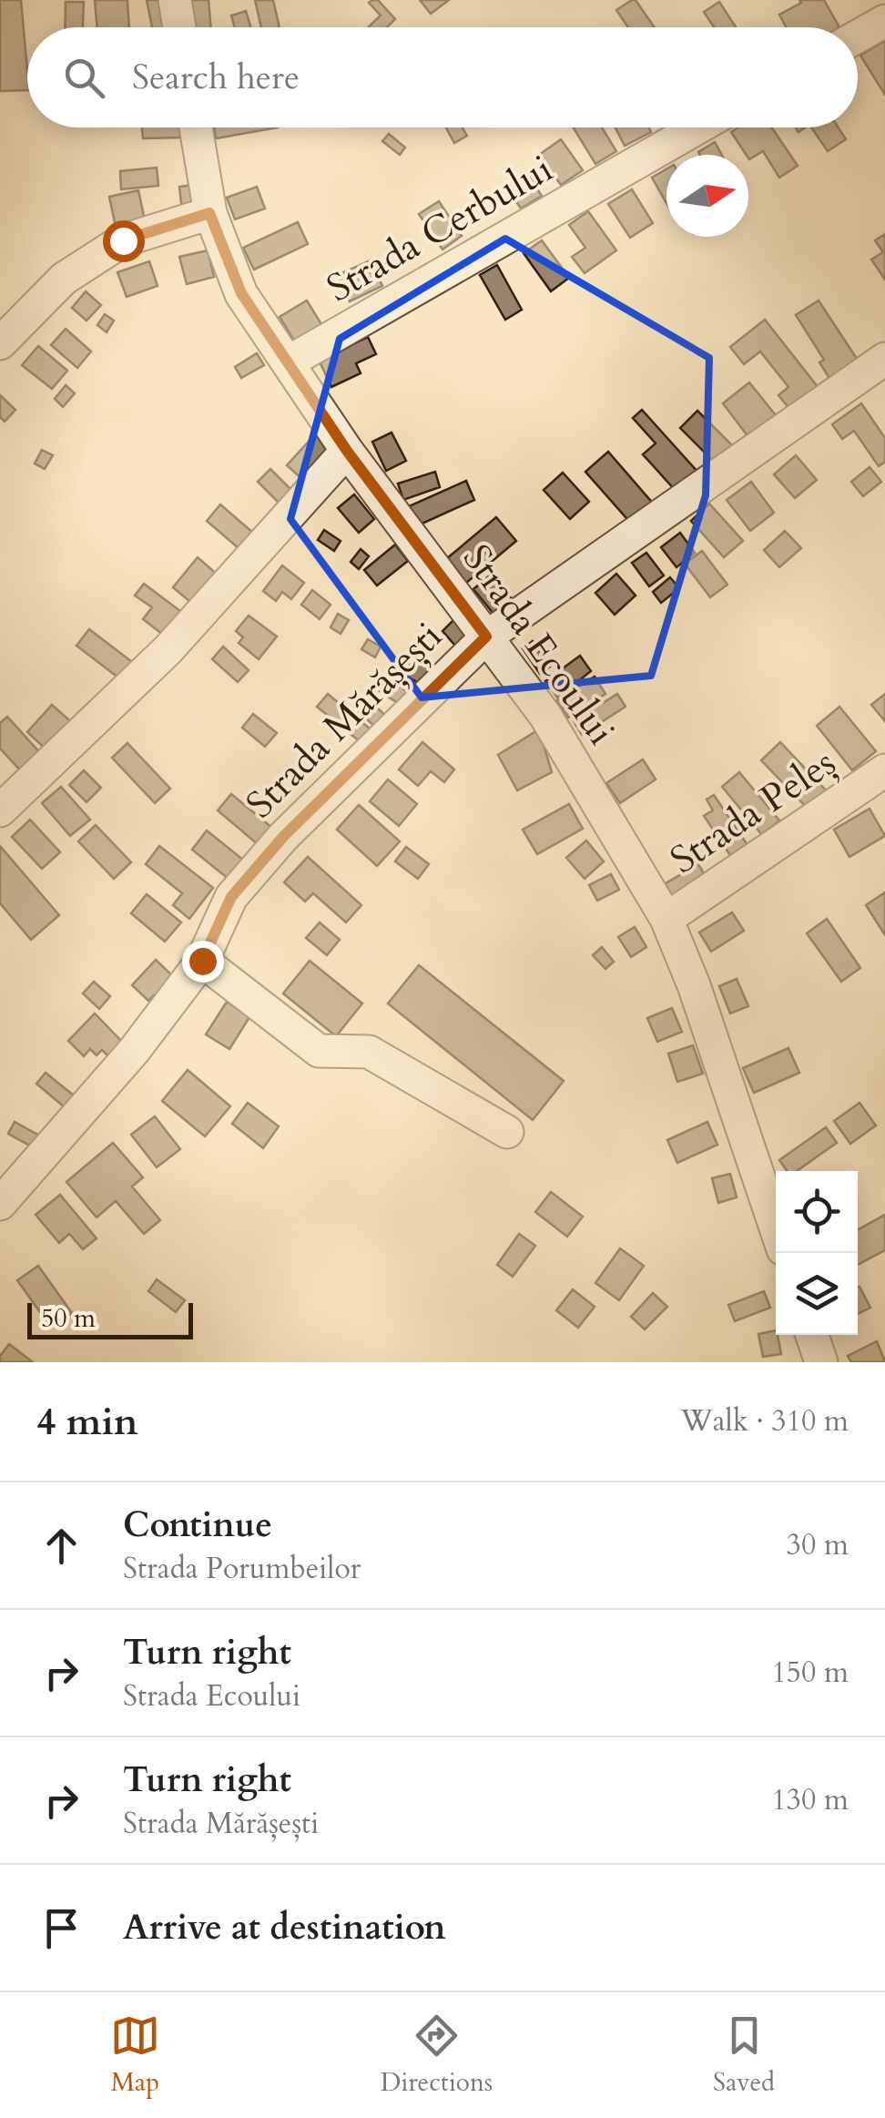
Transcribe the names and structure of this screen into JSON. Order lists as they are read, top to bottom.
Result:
{
  "streets": {
    "street": [
      "Strada Cerbului",
      "Strada Ecoului",
      "Strada Mărășești",
      "Strada Peleș"
    ]
  },
  "crossings": [
    ["Strada Cerbului", "Strada Ecoului"],
    ["Strada Ecoului", "Strada Mărășești"],
    ["Strada Ecoului", "Strada Peleș"]
  ],
  "scale_bar": "50 m",
  "north": "right",
  "page": {
    "search": "Search here",
    "scale": "50 m",
    "heading": ["4 min", "Walk · 310 m"],
    "list": [
      ["Continue", "Strada Porumbeilor", "30 m"],
      ["Turn right", "Strada Ecoului", "150 m"],
      ["Turn right", "Strada Mărășești", "130 m"],
      "Arrive at destination"
    ],
    "nav": ["Map", "Directions", "Saved"]
  }
}
